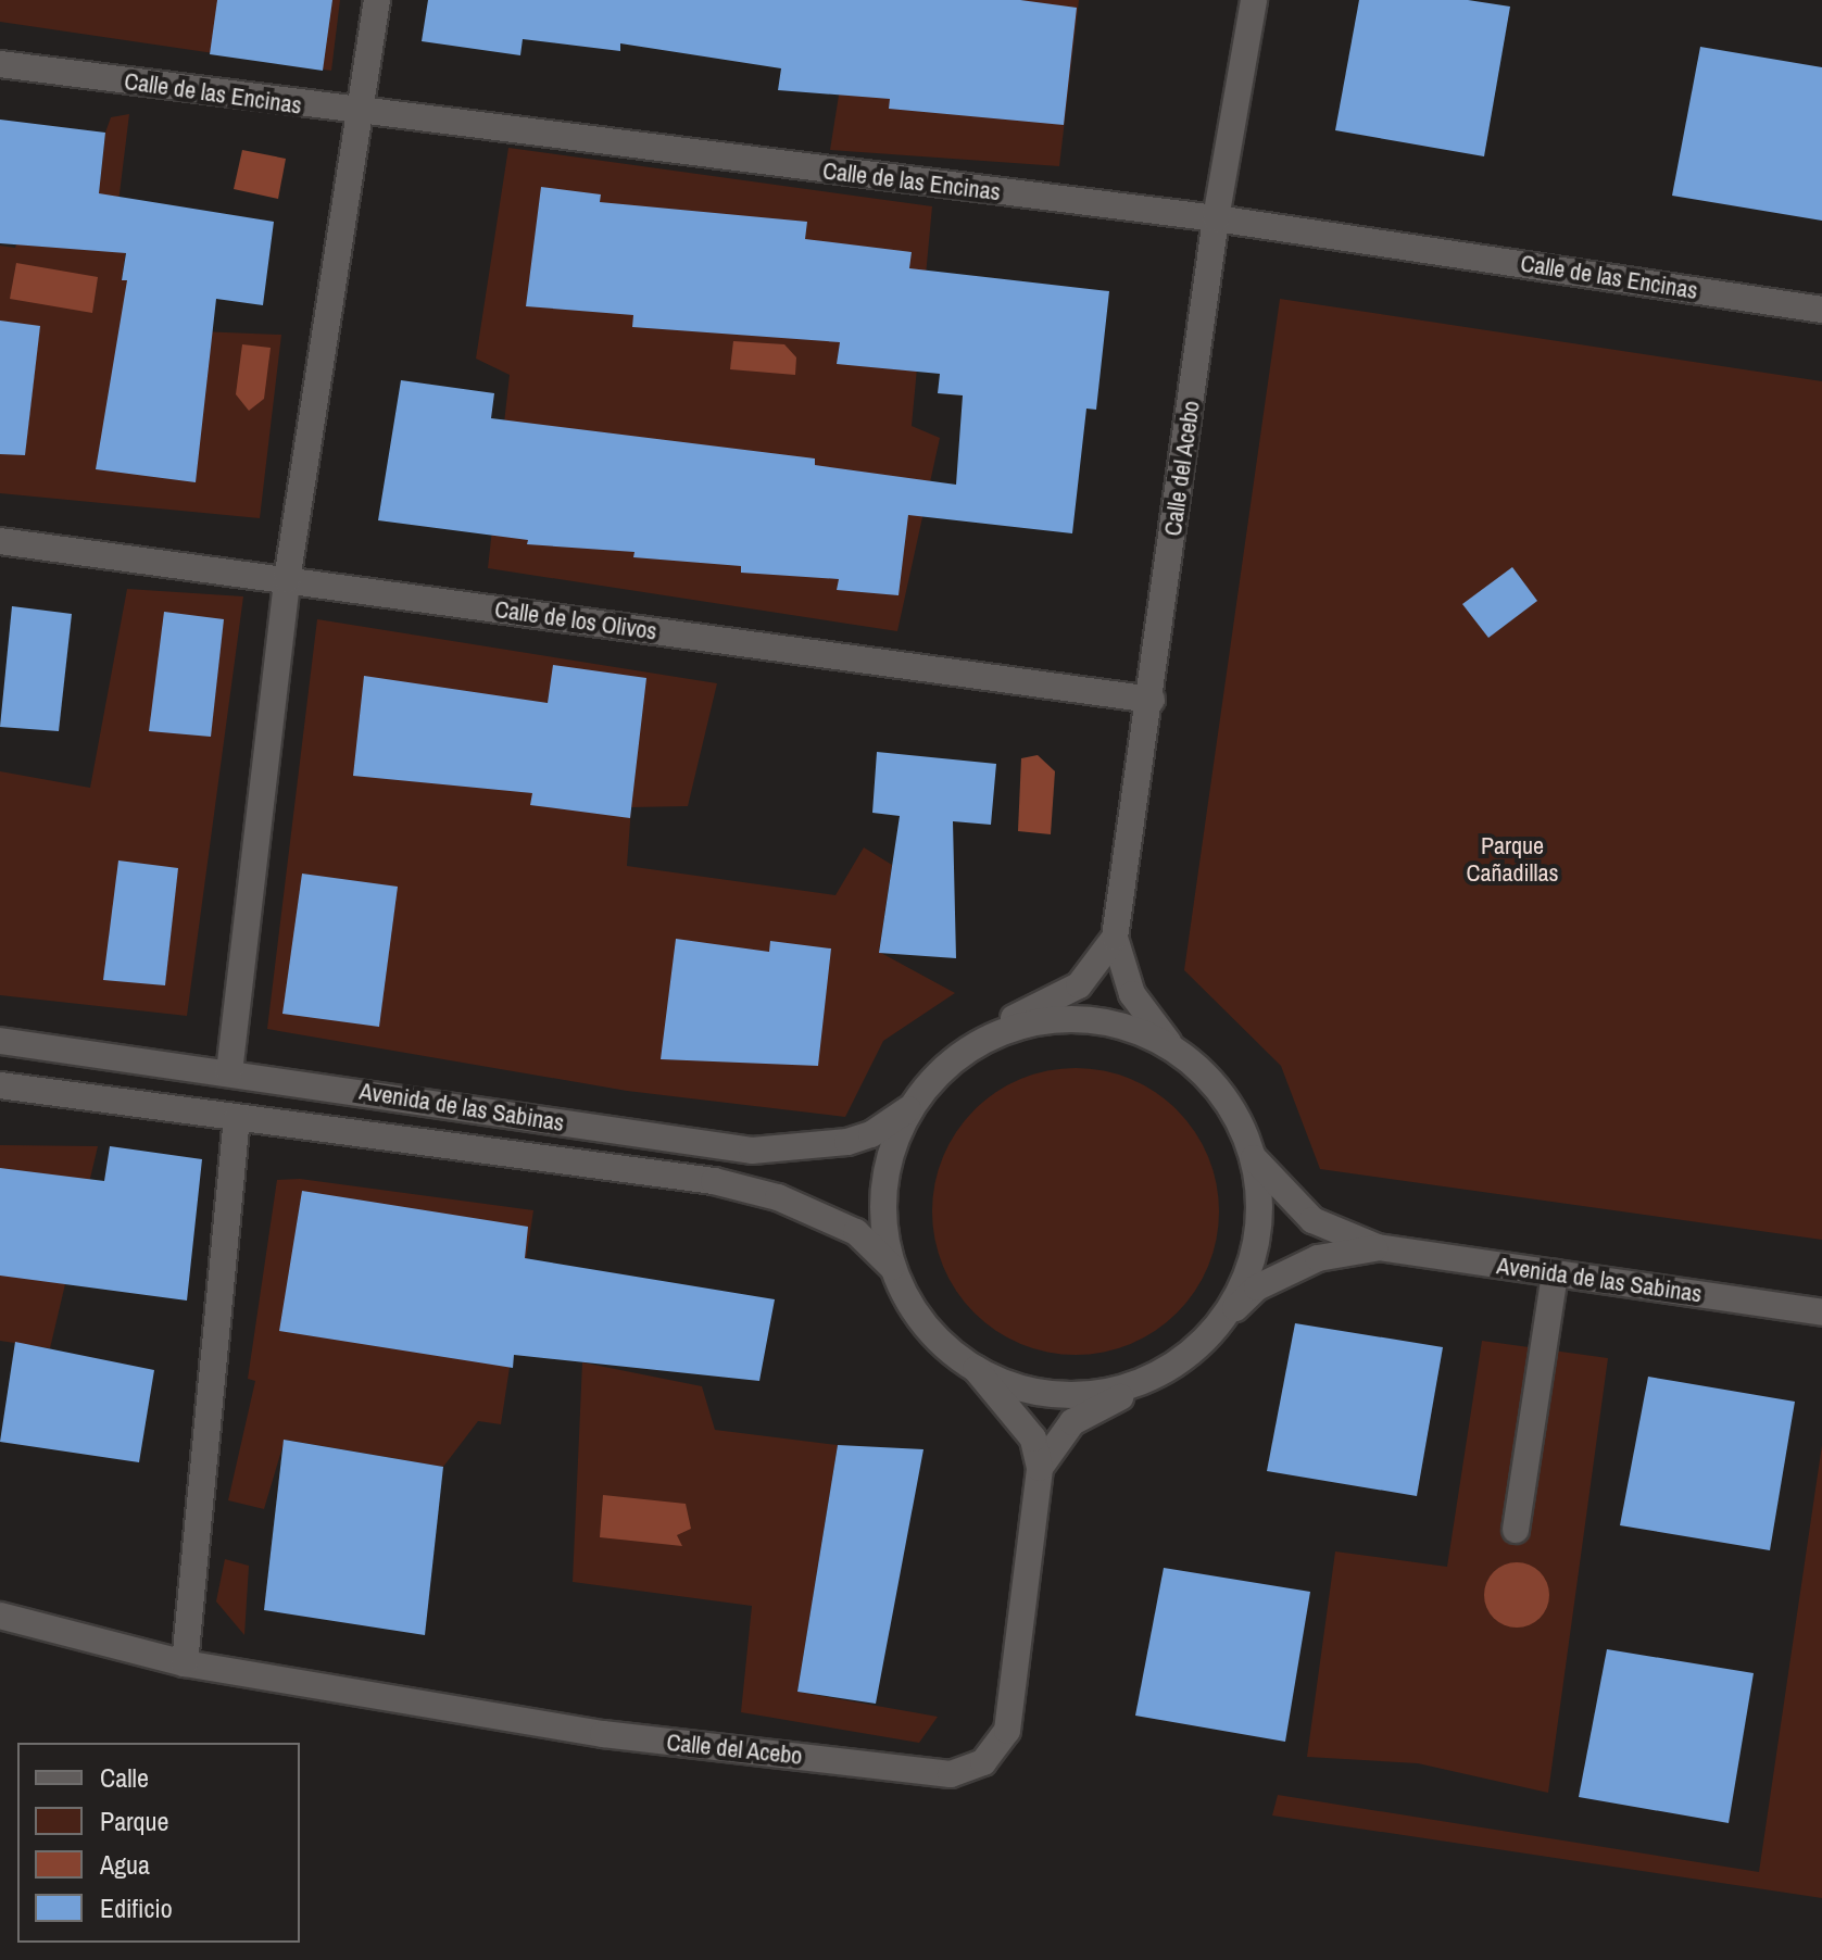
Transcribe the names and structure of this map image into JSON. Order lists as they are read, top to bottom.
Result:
{
  "streets": {
    "street": [
      "Calle de las Encinas",
      "Calle del Acebo",
      "Calle de los Olivos",
      "Avenida de las Sabinas"
    ]
  },
  "crossings": [
    ["Calle de las Encinas", "Calle del Acebo"],
    ["Calle del Acebo", "Calle de los Olivos"]
  ],
  "parks": ["Parque Cañadillas"],
  "legend": [
    "Calle",
    "Parque",
    "Agua",
    "Edificio"
  ]
}
